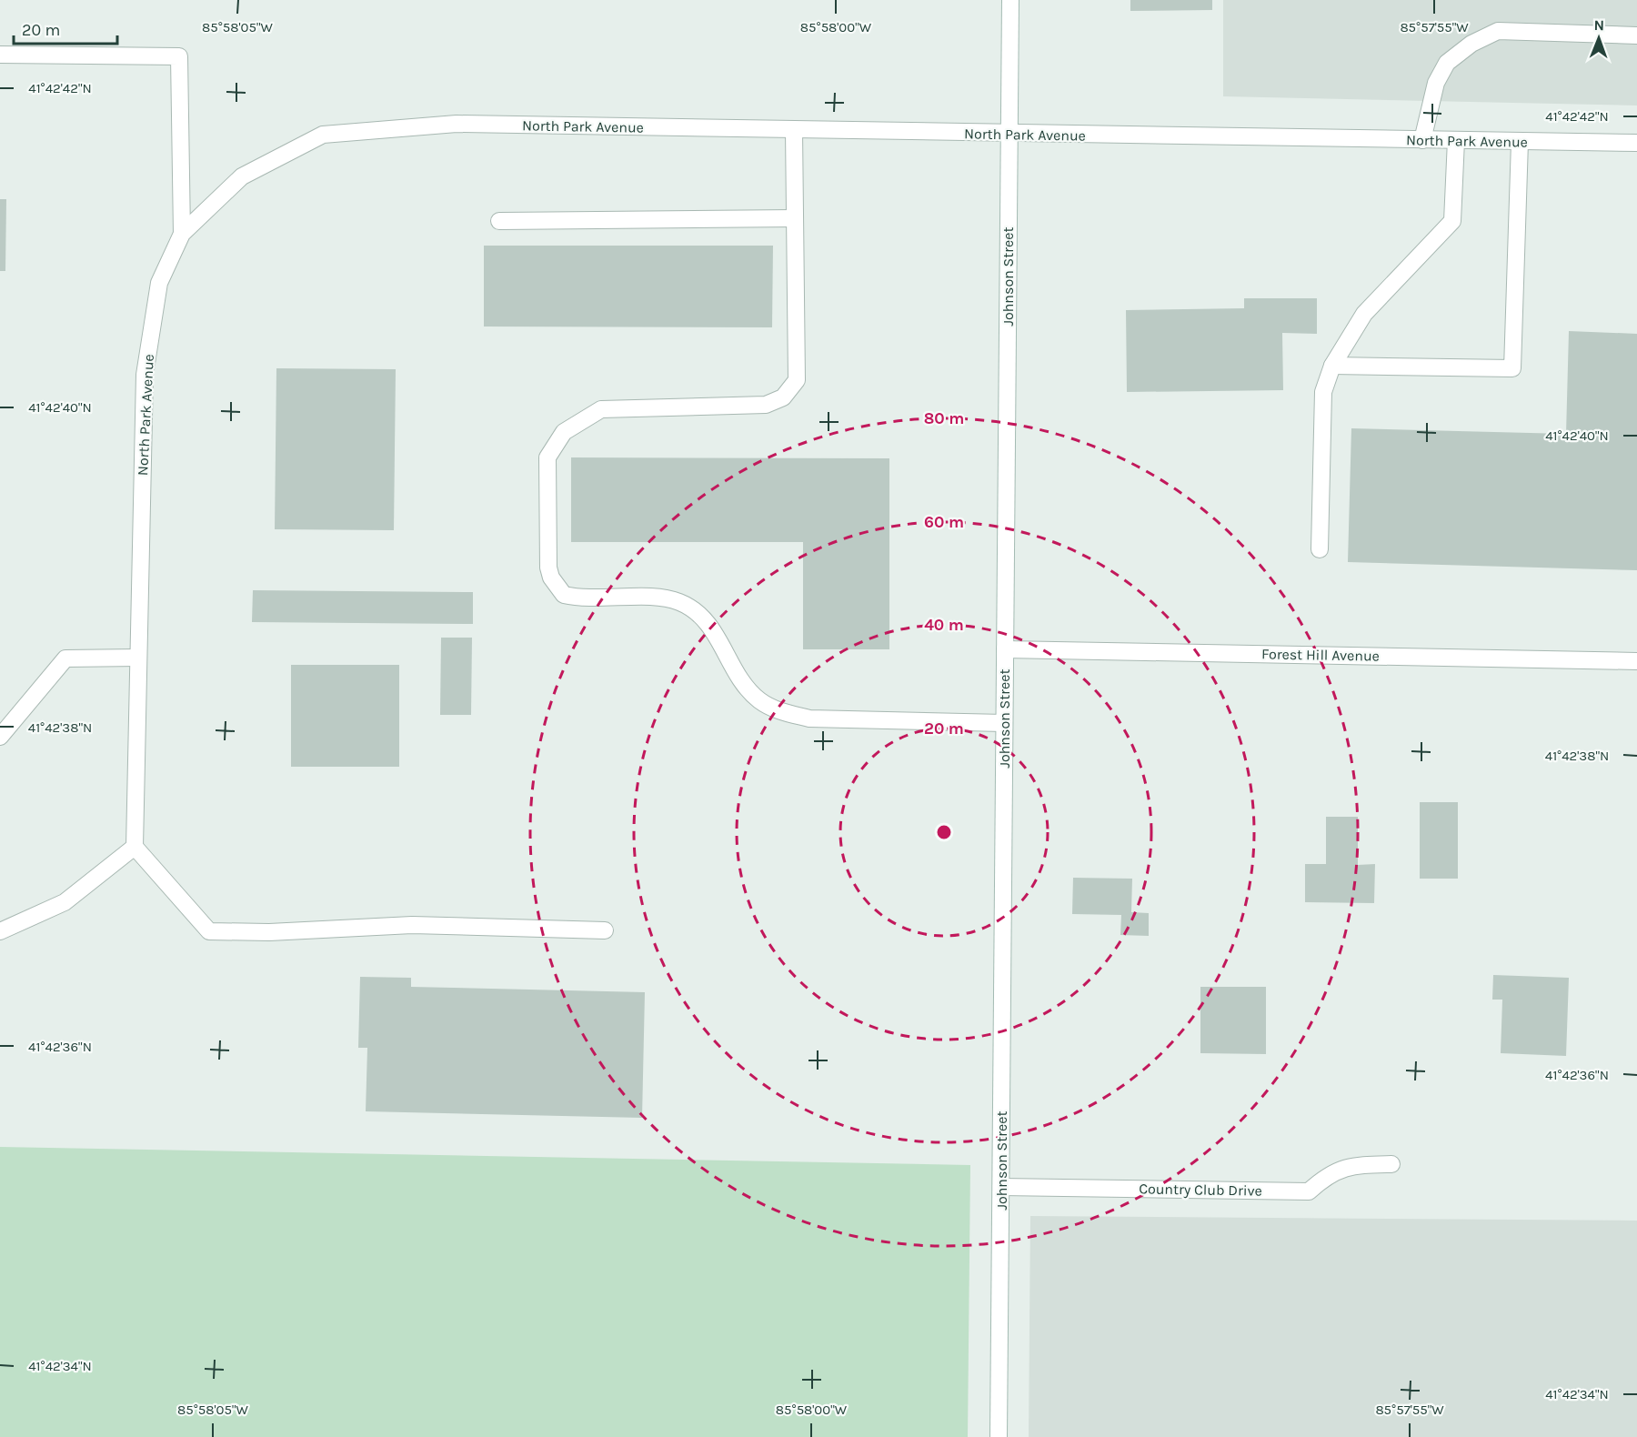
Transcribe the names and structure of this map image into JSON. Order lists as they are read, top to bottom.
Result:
{
  "streets": {
    "street": [
      "North Park Avenue",
      "Johnson Street",
      "Forest Hill Avenue",
      "Country Club Drive"
    ]
  },
  "crossings": [
    ["North Park Avenue", "Johnson Street"],
    ["Johnson Street", "Forest Hill Avenue"],
    ["Johnson Street", "Country Club Drive"]
  ],
  "scale_bar": "20 m",
  "north": "top",
  "coordinates": [
    "85°58'05\"W",
    "85°58'00\"W",
    "85°57'55\"W",
    "41°42'42\"N",
    "41°42'40\"N",
    "41°42'38\"N",
    "41°42'36\"N",
    "41°42'34\"N"
  ],
  "rings": [
    "80 m",
    "60 m",
    "40 m",
    "20 m"
  ]
}
